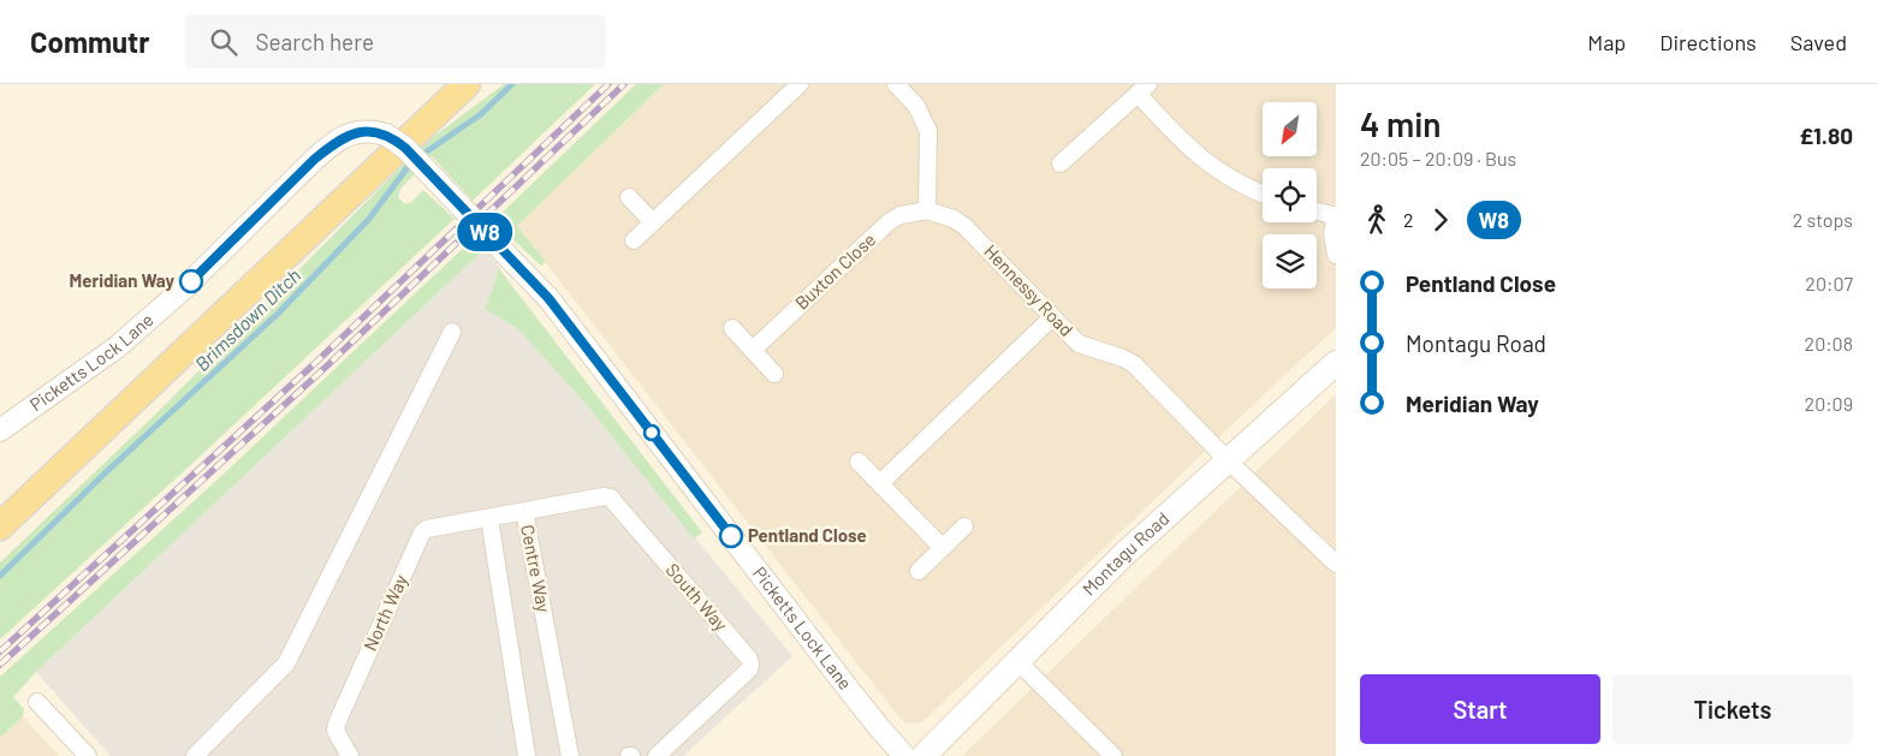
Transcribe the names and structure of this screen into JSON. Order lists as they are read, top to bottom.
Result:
{
  "streets": {
    "main road": ["Montagu Road"],
    "street": [
      "Buxton Close",
      "Hennessy Road",
      "Picketts Lock Lane",
      "Centre Way",
      "South Way",
      "North Way"
    ]
  },
  "crossings": [
    ["Buxton Close", "Hennessy Road"],
    ["Hennessy Road", "Montagu Road"],
    ["Centre Way", "South Way"],
    ["Centre Way", "North Way"]
  ],
  "water": ["Brimsdown Ditch"],
  "places": ["Meridian Way", "Pentland Close"],
  "lines": ["bus line W8"],
  "north": "bottom left",
  "page": {
    "header": "Commutr",
    "search": "Search here",
    "nav": ["Map", "Directions", "Saved"],
    "on_map": "W8",
    "heading": ["4 min", "20:05 – 20:09 · Bus", "£1.80"],
    "legs": ["2", "W8", "2 stops"],
    "list": [
      {
        "name": "Pentland Close",
        "value": "20:07"
      },
      {
        "name": "Montagu Road",
        "value": "20:08"
      },
      {
        "name": "Meridian Way",
        "value": "20:09"
      }
    ],
    "buttons": ["Start", "Tickets"]
  }
}
